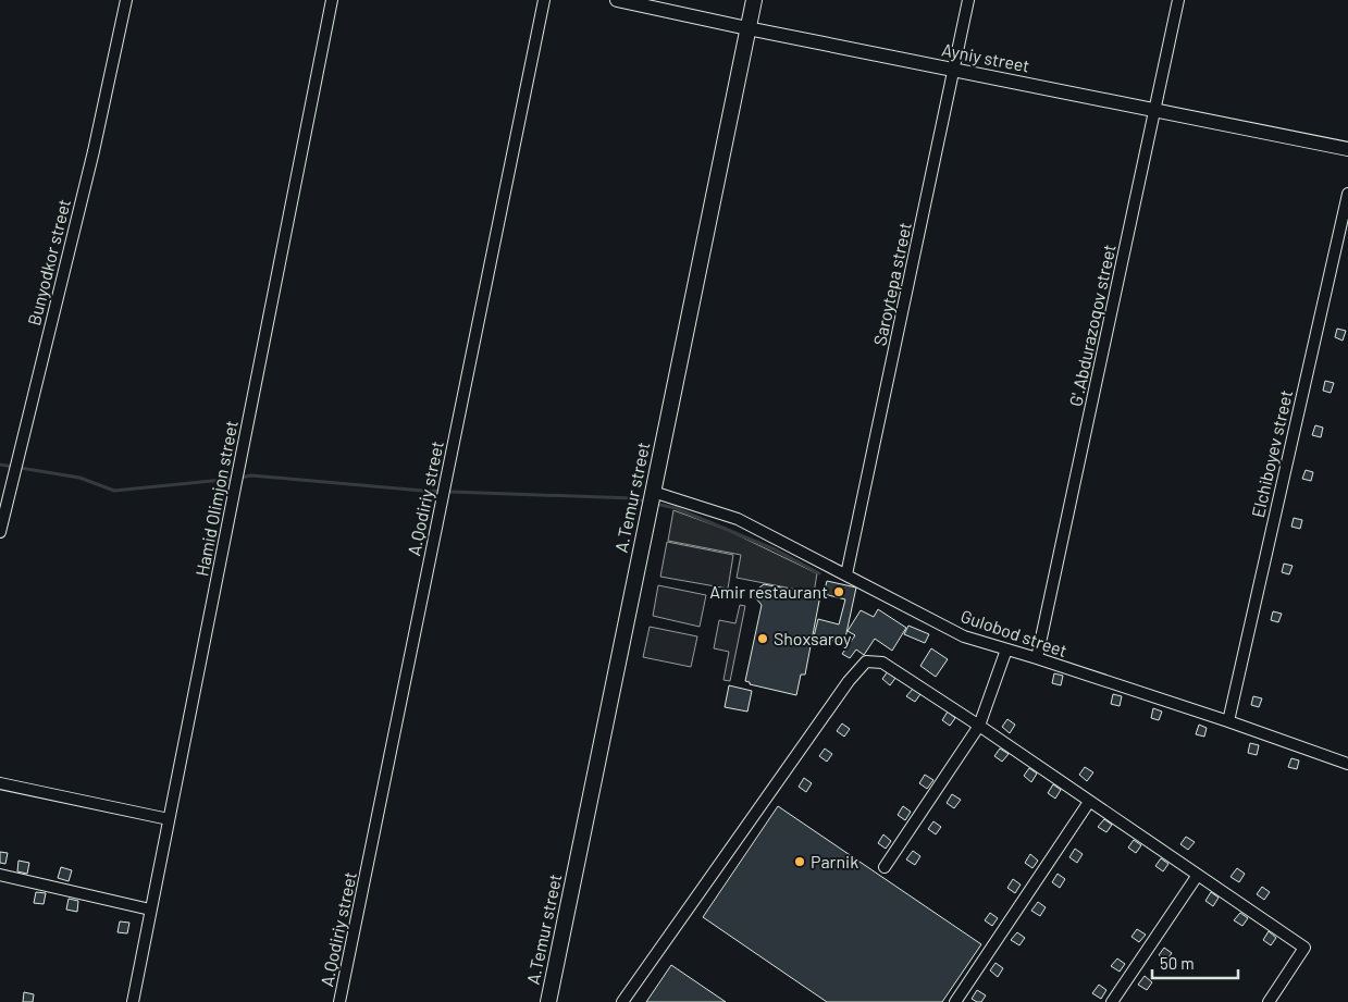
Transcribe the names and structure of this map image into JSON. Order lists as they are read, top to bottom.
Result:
{
  "streets": {
    "main road": ["A.Temur street"],
    "street": [
      "Ayniy street",
      "Bunyodkor street",
      "Saroytepa street",
      "G'.Abdurazoqov street",
      "Elchiboyev street",
      "Hamid Olimjon street",
      "A.Qodiriy street",
      "Gulobod street"
    ]
  },
  "crossings": [
    ["Ayniy street", "Saroytepa street"],
    ["Ayniy street", "G'.Abdurazoqov street"],
    ["Ayniy street", "A.Temur street"],
    ["Saroytepa street", "Gulobod street"],
    ["G'.Abdurazoqov street", "Gulobod street"],
    ["Elchiboyev street", "Gulobod street"],
    ["A.Temur street", "Gulobod street"]
  ],
  "places": ["Amir restaurant", "Shoxsaroy", "Parnik"],
  "scale_bar": "50 m"
}
